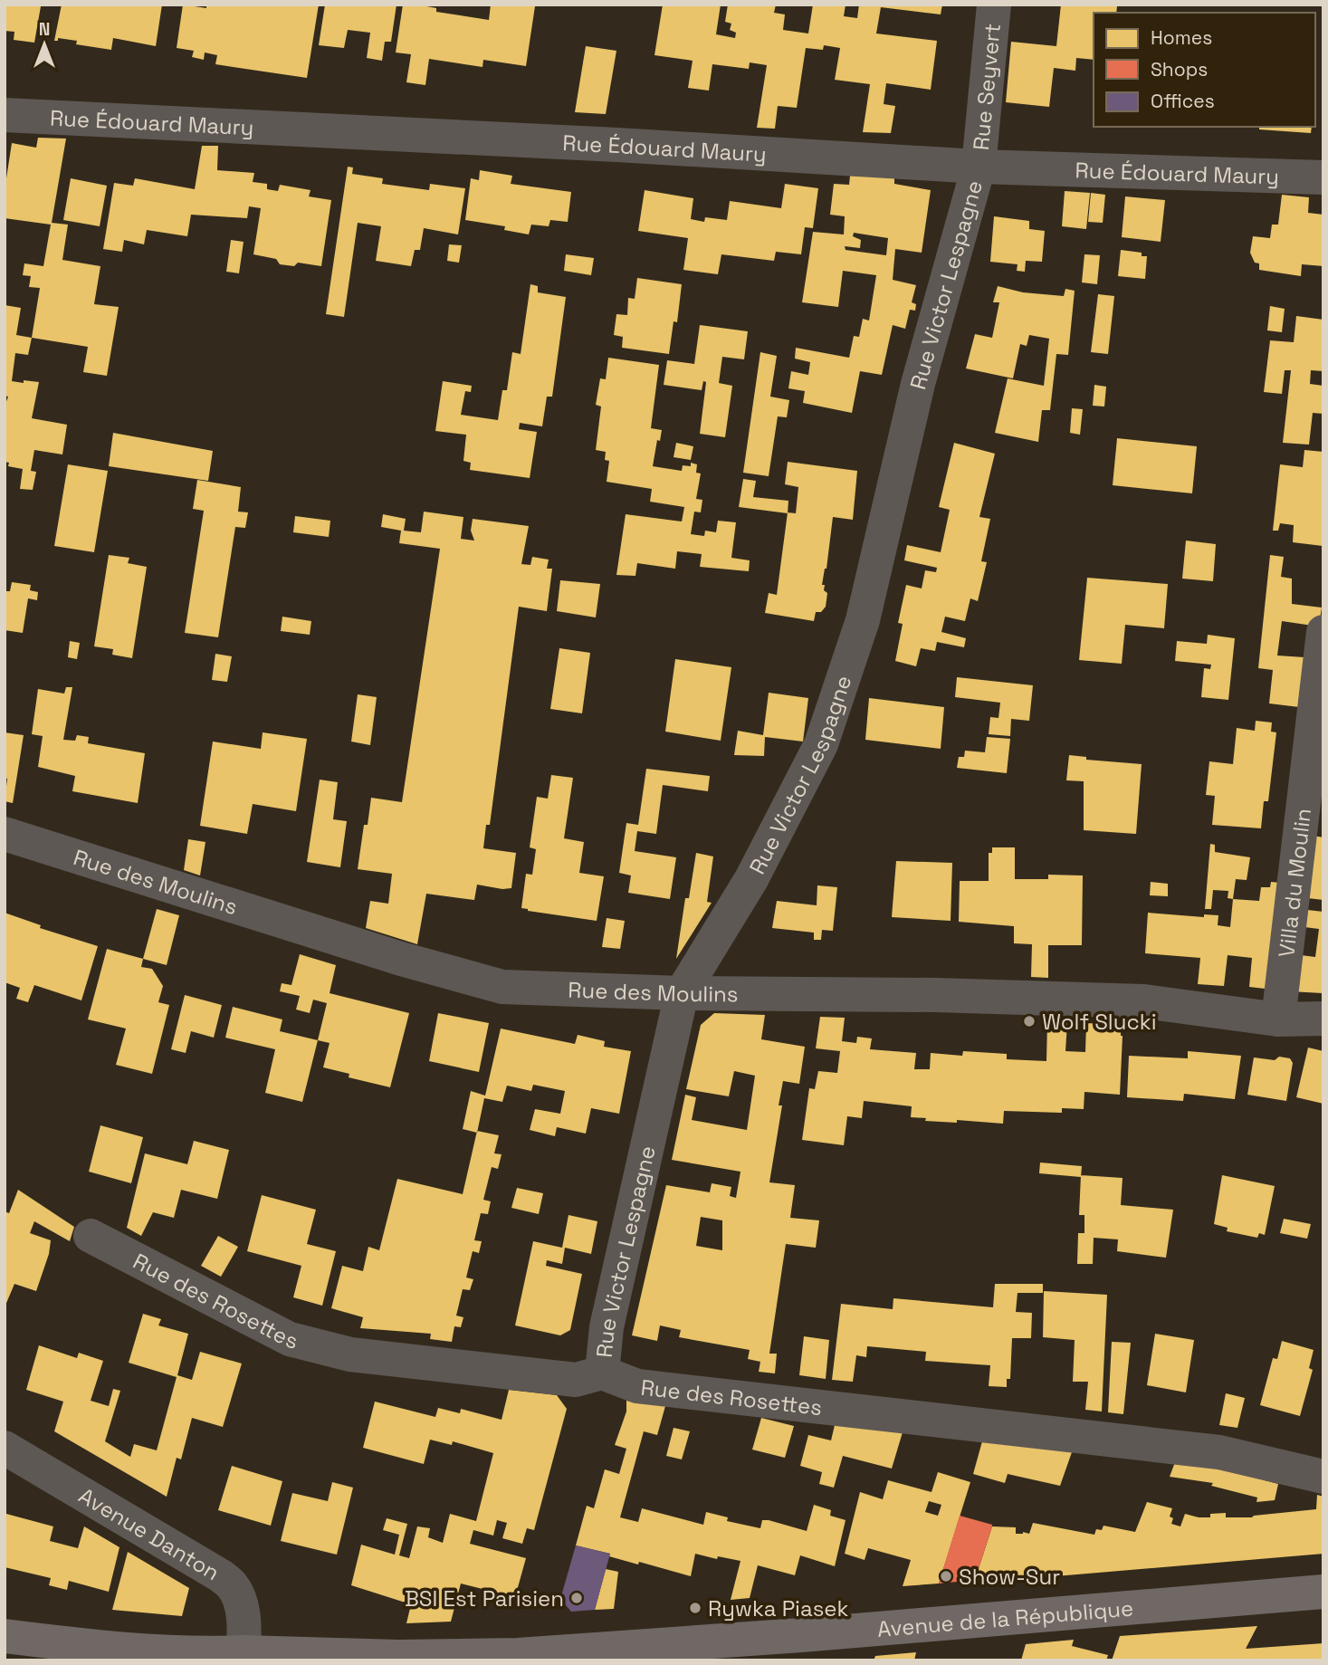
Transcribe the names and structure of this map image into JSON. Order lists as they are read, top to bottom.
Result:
{
  "streets": {
    "main road": ["Avenue de la République"],
    "street": [
      "Rue Seyvert",
      "Rue Édouard Maury",
      "Rue Victor Lespagne",
      "Rue des Moulins",
      "Villa du Moulin",
      "Rue des Rosettes",
      "Avenue Danton"
    ]
  },
  "crossings": [
    ["Rue Seyvert", "Rue Édouard Maury"],
    ["Rue Seyvert", "Rue Victor Lespagne"],
    ["Rue Édouard Maury", "Rue Victor Lespagne"],
    ["Rue Victor Lespagne", "Rue des Moulins"],
    ["Rue Victor Lespagne", "Rue des Rosettes"],
    ["Rue des Moulins", "Villa du Moulin"],
    ["Avenue Danton", "Avenue de la République"]
  ],
  "places": [
    "Wolf Slucki",
    "Show-Sur",
    "BSI Est Parisien",
    "Rywka Piasek"
  ],
  "legend": ["Homes", "Shops", "Offices"],
  "north": "top"
}
